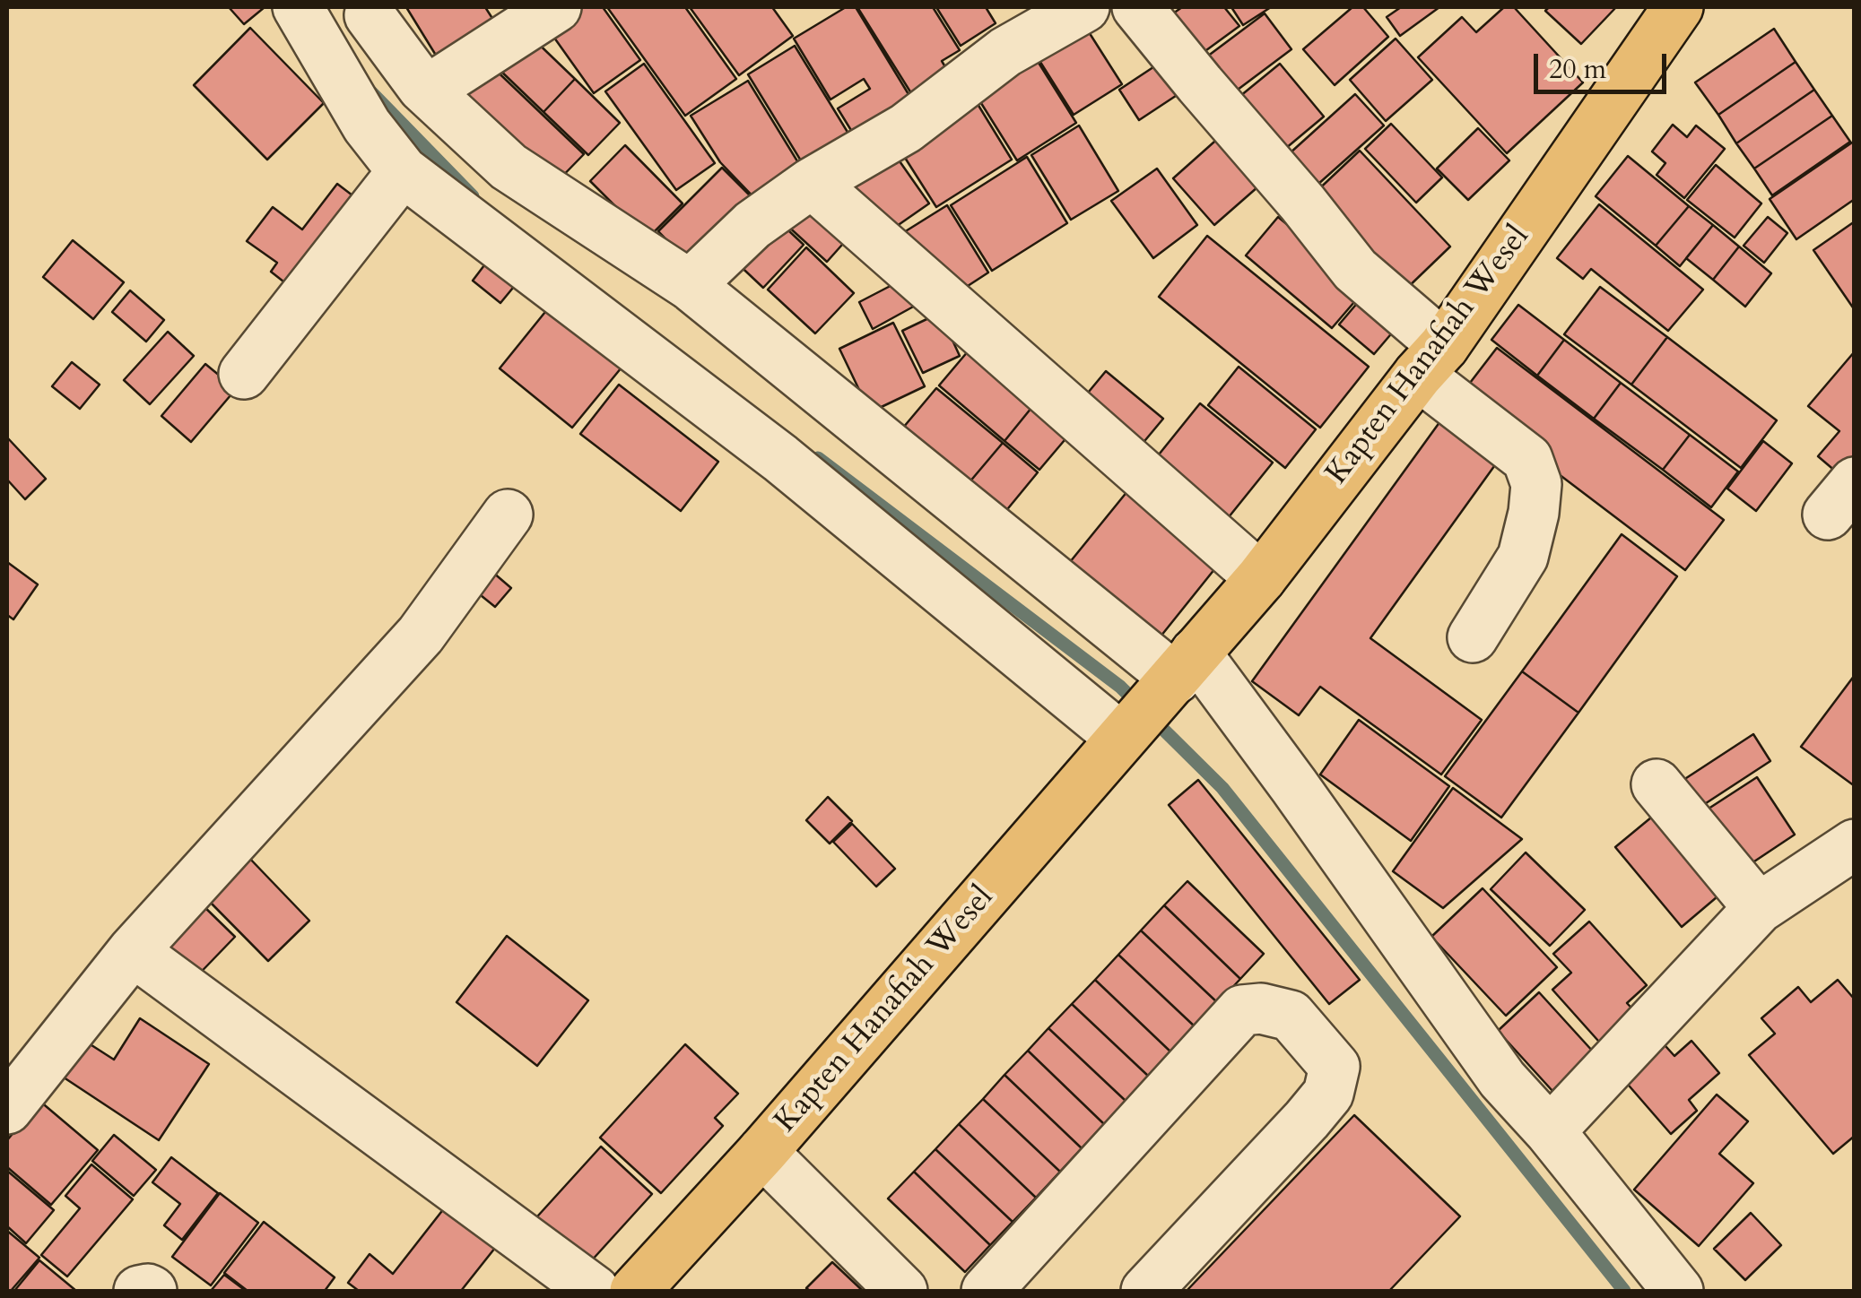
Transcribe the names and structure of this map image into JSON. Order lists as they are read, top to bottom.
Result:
{
  "streets": {
    "main road": ["Kapten Hanafiah Wesel"]
  },
  "scale_bar": "20 m"
}
